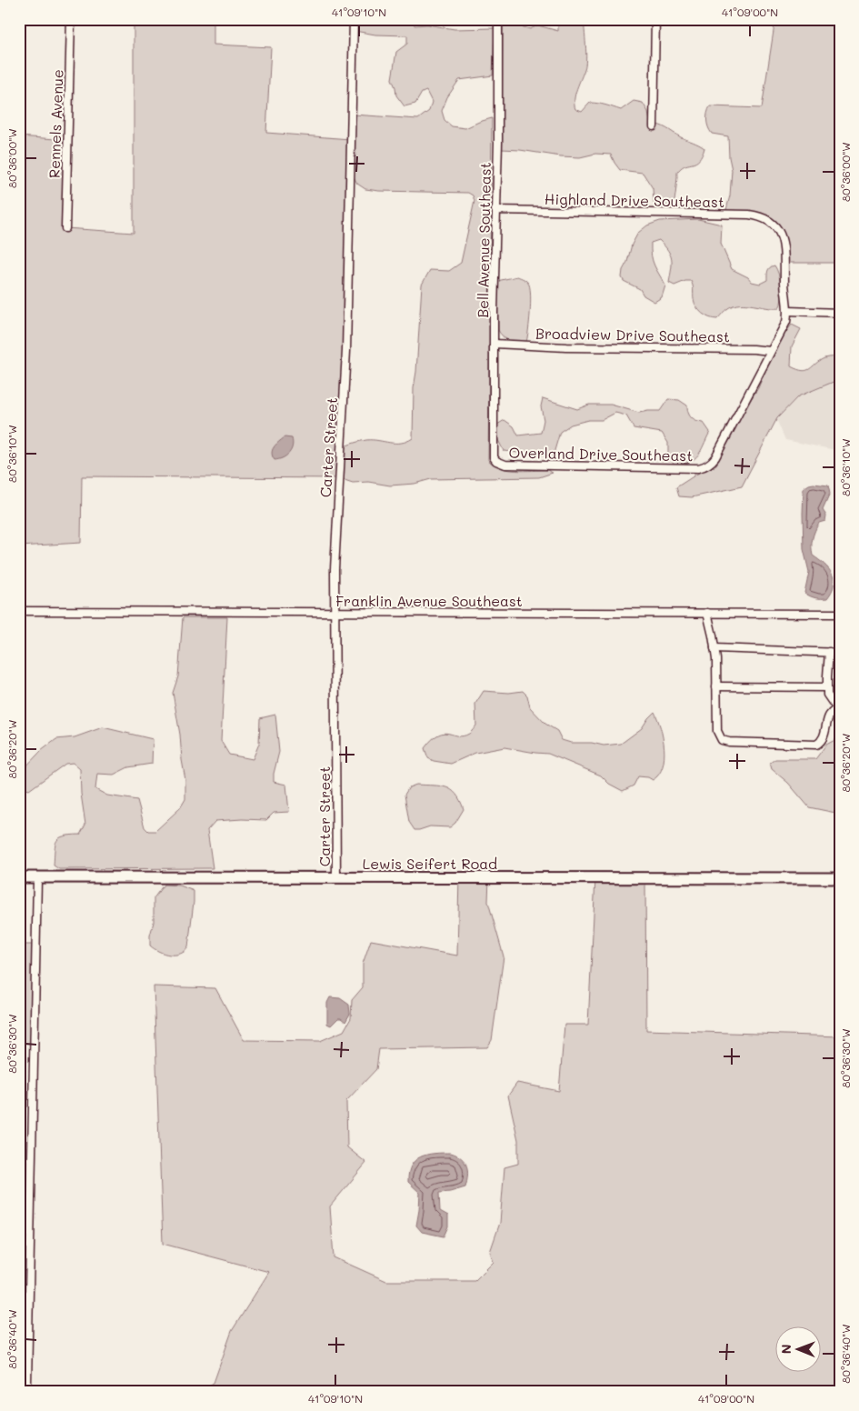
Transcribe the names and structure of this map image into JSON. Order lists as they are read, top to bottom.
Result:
{
  "streets": {
    "street": [
      "Rennels Avenue",
      "Highland Drive Southeast",
      "Bell Avenue Southeast",
      "Broadview Drive Southeast",
      "Carter Street",
      "Overland Drive Southeast",
      "Franklin Avenue Southeast",
      "Lewis Seifert Road"
    ]
  },
  "crossings": [
    ["Highland Drive Southeast", "Bell Avenue Southeast"],
    ["Bell Avenue Southeast", "Broadview Drive Southeast"],
    ["Bell Avenue Southeast", "Overland Drive Southeast"],
    ["Broadview Drive Southeast", "Overland Drive Southeast"],
    ["Carter Street", "Franklin Avenue Southeast"],
    ["Carter Street", "Lewis Seifert Road"]
  ],
  "north": "left",
  "coordinates": [
    "41°09'10\"N",
    "41°09'00\"N",
    "80°36'00\"W",
    "80°36'10\"W",
    "80°36'20\"W",
    "80°36'30\"W",
    "80°36'40\"W"
  ]
}
